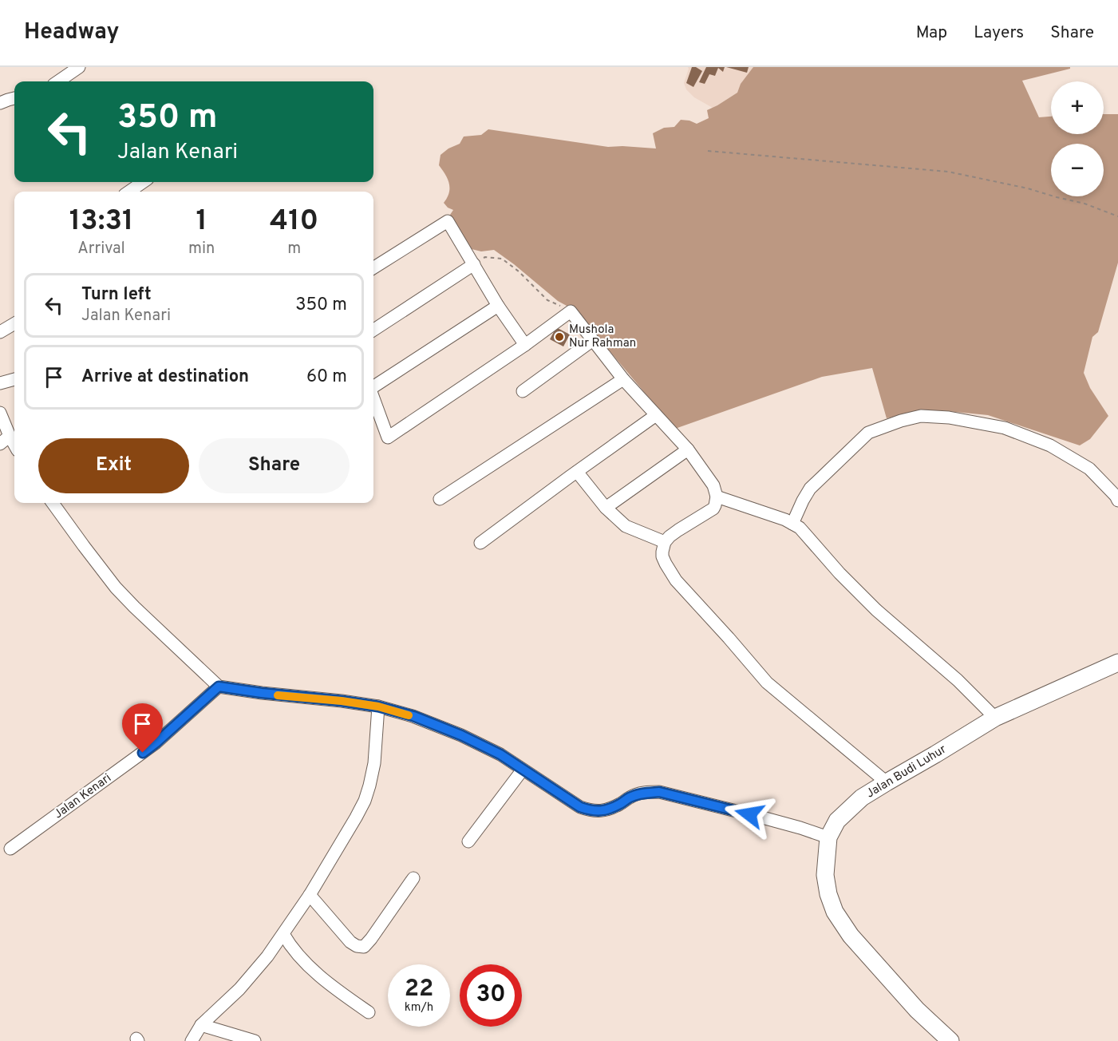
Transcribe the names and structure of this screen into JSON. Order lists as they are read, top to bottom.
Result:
{
  "streets": {
    "main road": ["Jalan Budi Luhur"],
    "street": ["Jalan Kenari"]
  },
  "places": ["Mushola Nur Rahman"],
  "page": {
    "header": "Headway",
    "nav": ["Map", "Layers", "Share"],
    "map_buttons": ["+", "−"],
    "turn": ["350 m", "Jalan Kenari"],
    "eta": [
      "13:31",
      "Arrival",
      "1",
      "min",
      "410",
      "m"
    ],
    "list": [
      {
        "name": "Turn left",
        "note": "Jalan Kenari",
        "value": "350 m"
      },
      {
        "name": "Arrive at destination",
        "value": "60 m"
      }
    ],
    "buttons": ["Exit", "Share"],
    "speed": "22 km/h",
    "limit": "30"
  }
}
